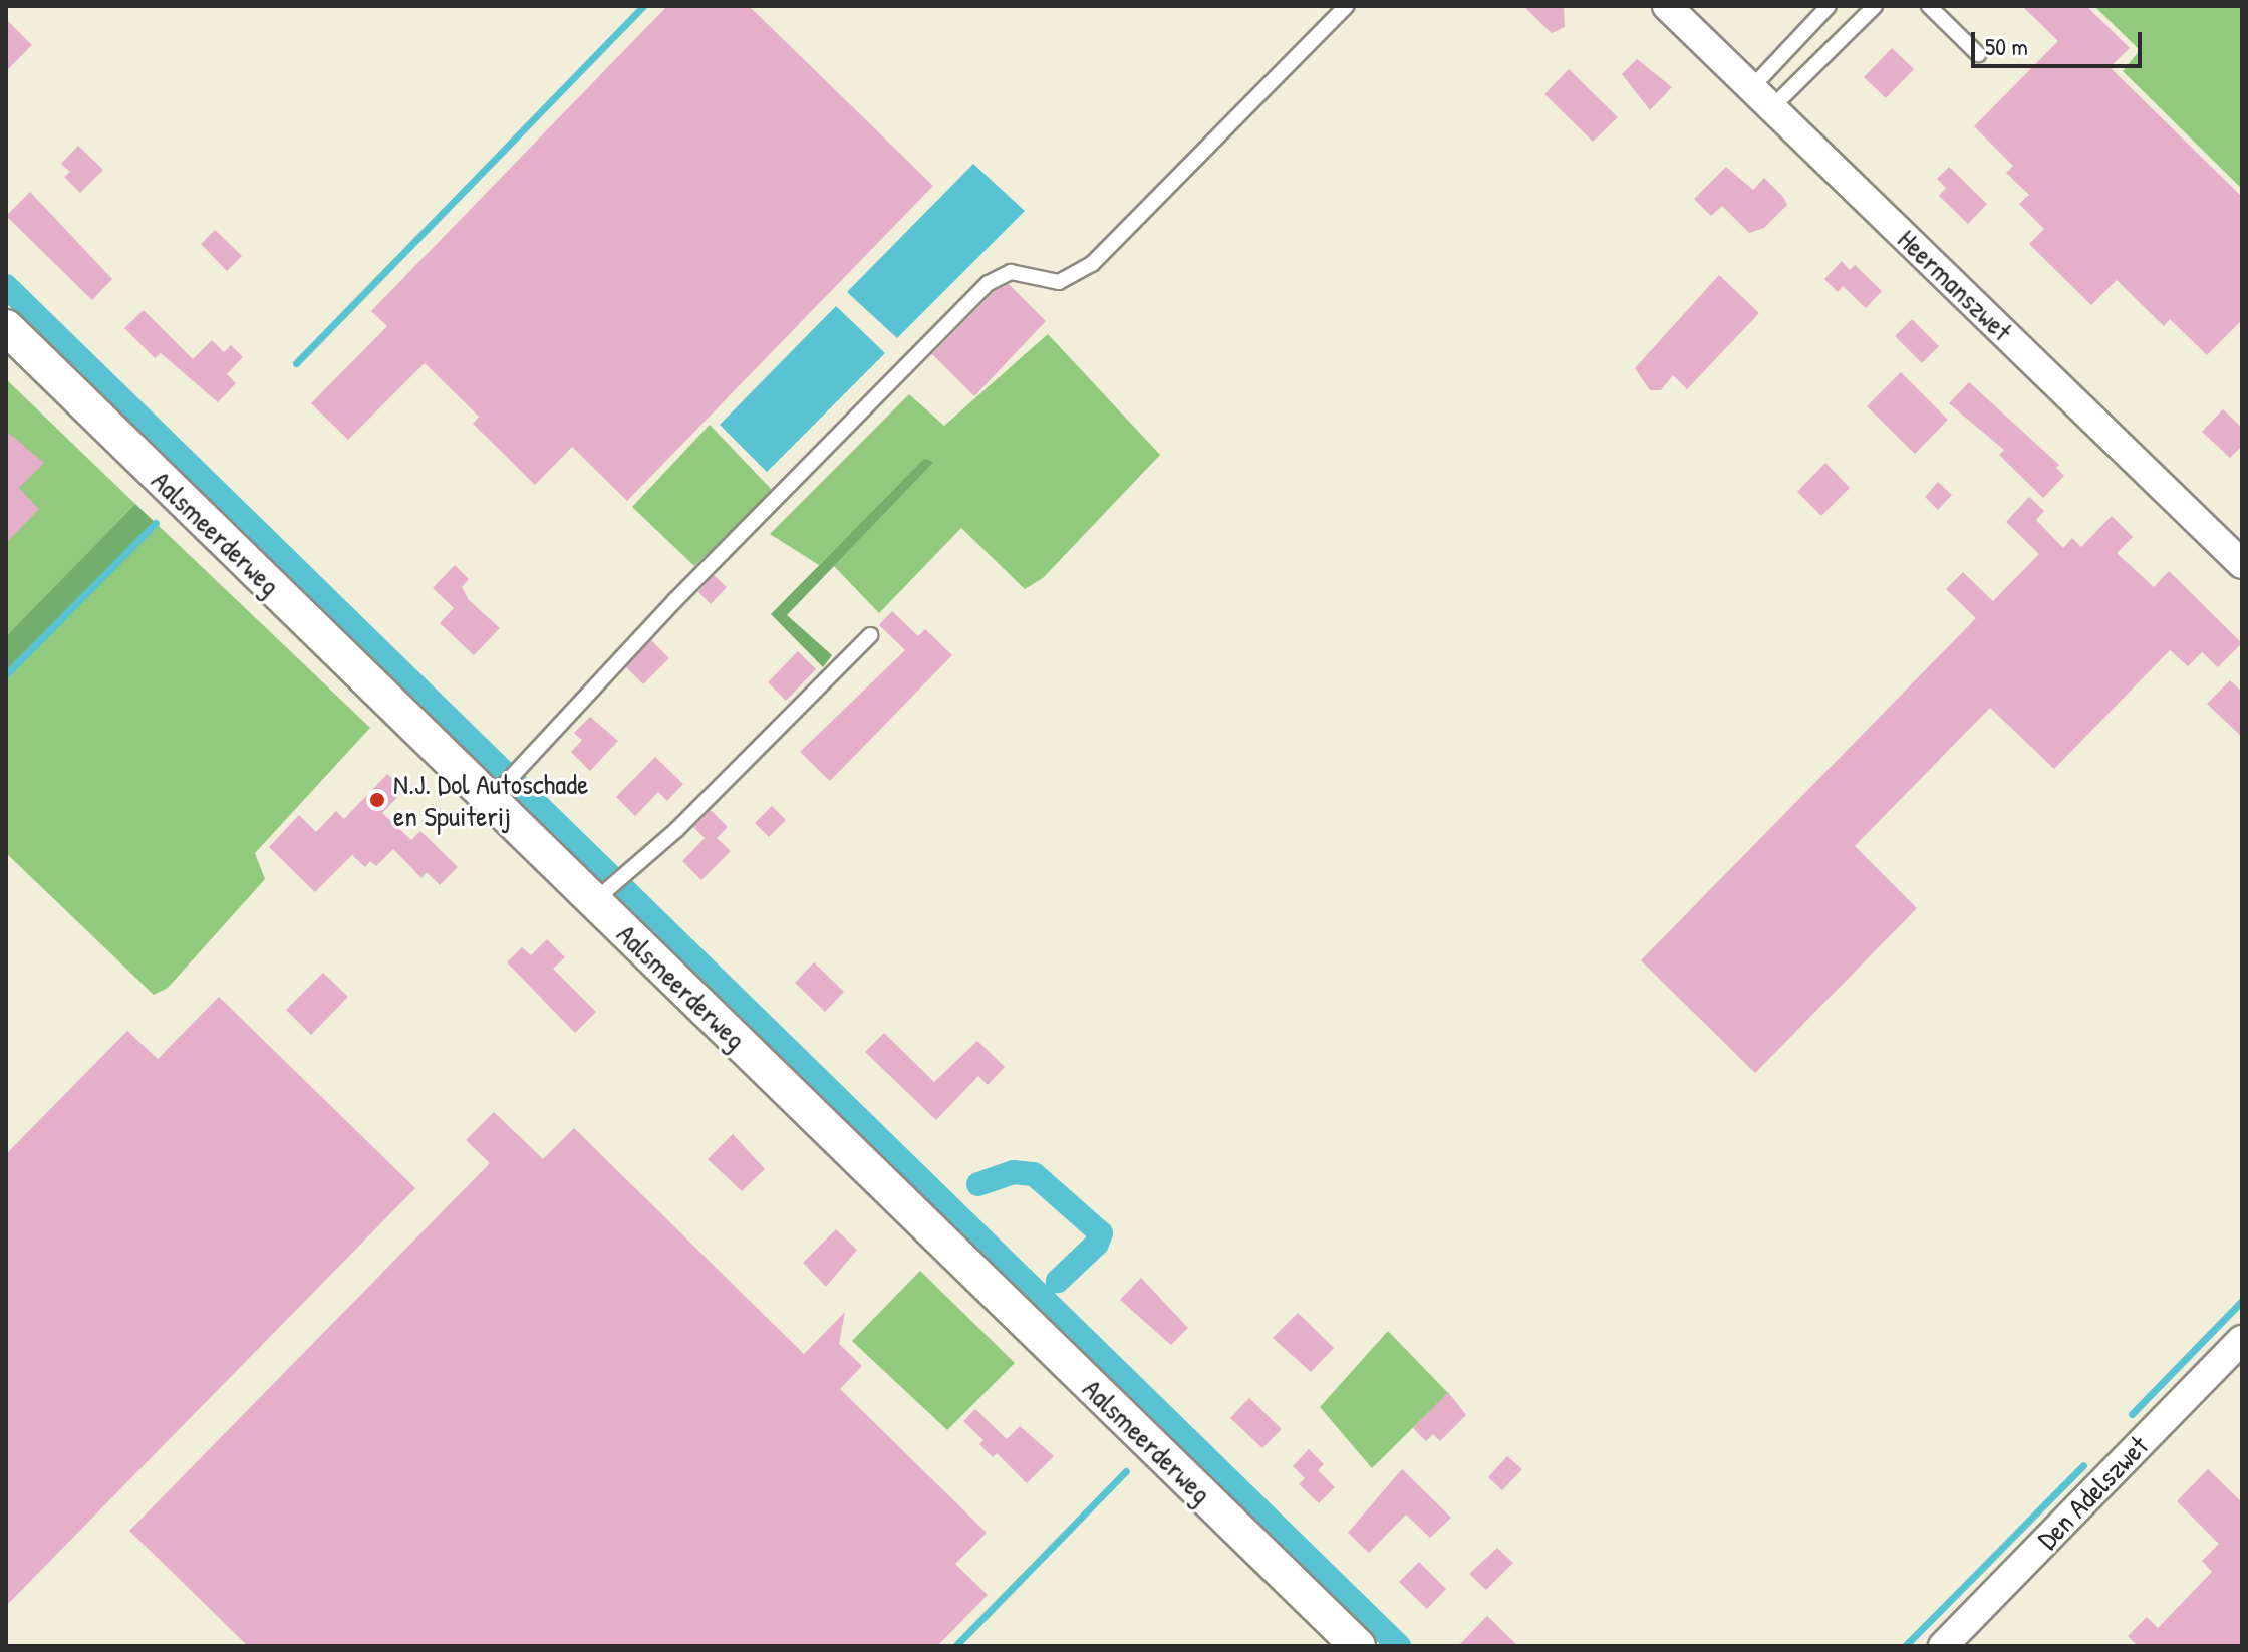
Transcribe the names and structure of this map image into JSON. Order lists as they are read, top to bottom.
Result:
{
  "streets": {
    "street": ["Heermanszwet", "Aalsmeerderweg", "Den Adelszwet"]
  },
  "places": ["N.J. Dol Autoschade en Spuiterij"],
  "scale_bar": "50 m"
}
